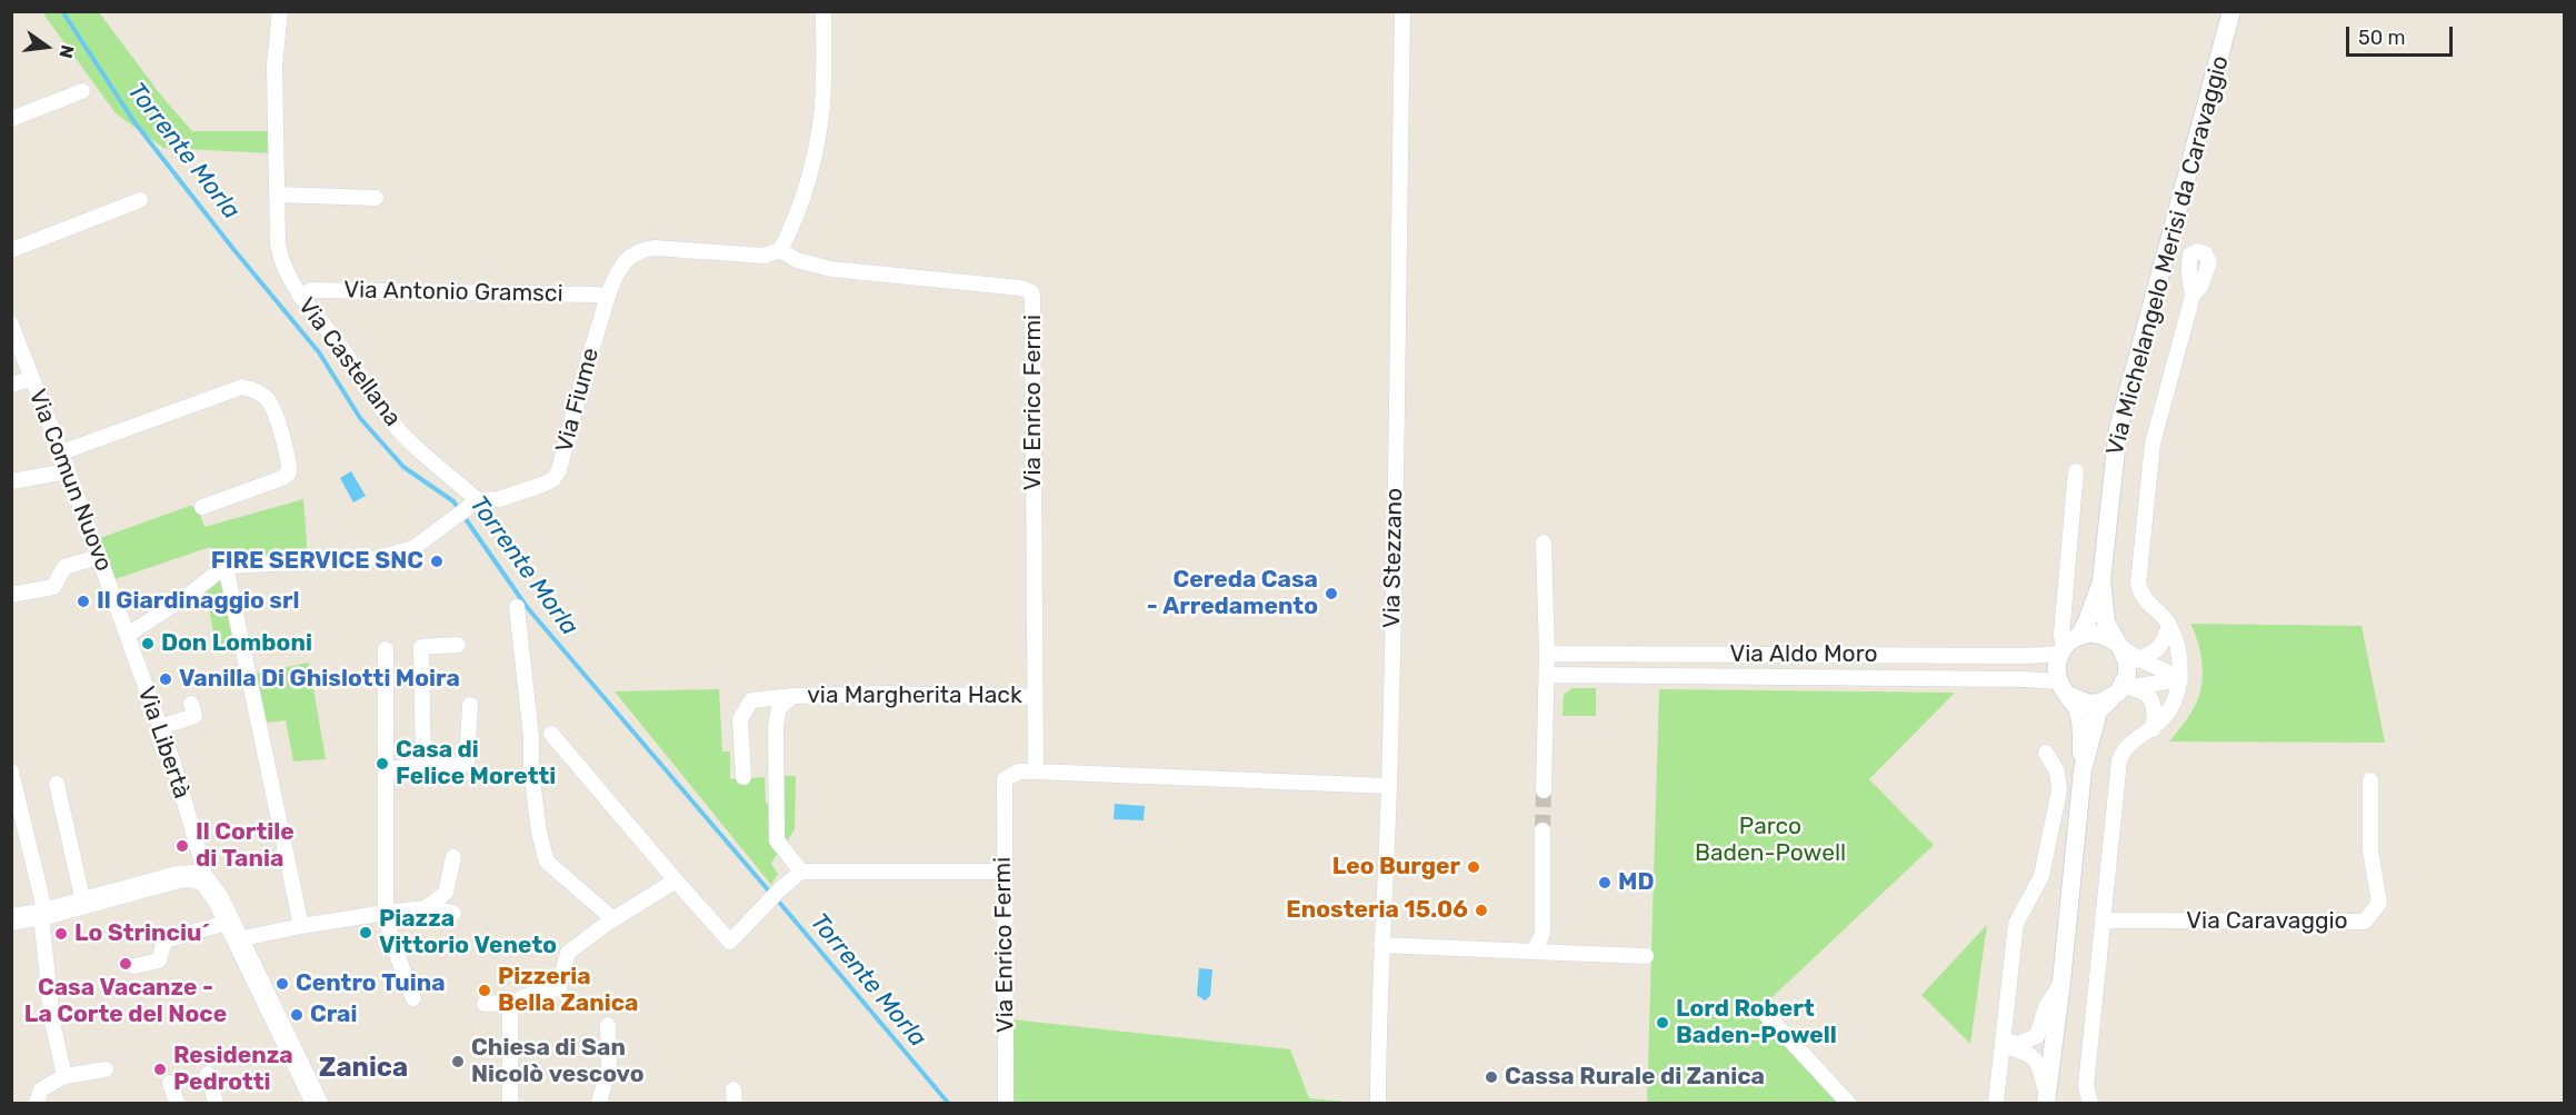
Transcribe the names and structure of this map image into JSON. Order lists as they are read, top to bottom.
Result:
{
  "streets": {
    "main road": ["Via Libertà"],
    "street": [
      "Via Michelangelo Merisi da Caravaggio",
      "Via Antonio Gramsci",
      "Via Castellana",
      "Via Fiume",
      "Via Enrico Fermi",
      "Via Comun Nuovo",
      "Via Stezzano",
      "Via Aldo Moro",
      "via Margherita Hack",
      "Via Caravaggio"
    ]
  },
  "crossings": [
    ["Via Michelangelo Merisi da Caravaggio", "Via Aldo Moro"],
    ["Via Antonio Gramsci", "Via Castellana"],
    ["Via Antonio Gramsci", "Via Fiume"],
    ["Via Castellana", "Via Fiume"],
    ["Via Fiume", "Via Enrico Fermi"],
    ["Via Enrico Fermi", "Via Stezzano"],
    ["Via Enrico Fermi", "via Margherita Hack"],
    ["Via Comun Nuovo", "Via Libertà"]
  ],
  "districts": ["Zanica"],
  "water": ["Torrente Morla"],
  "parks": ["Parco Baden-Powell"],
  "places": [
    "FIRE SERVICE SNC",
    "Cereda Casa - Arredamento",
    "Il Giardinaggio srl",
    "Don Lomboni",
    "Vanilla Di Ghislotti Moira",
    "Casa di Felice Moretti",
    "Il Cortile di Tania",
    "Leo Burger",
    "MD",
    "Enosteria 15.06",
    "Piazza Vittorio Veneto",
    "Lo Strinciu´",
    "Casa Vacanze - La Corte del Noce",
    "Centro Tuina",
    "Pizzeria Bella Zanica",
    "Crai",
    "Lord Robert Baden-Powell",
    "Chiesa di San Nicolò vescovo",
    "Residenza Pedrotti",
    "Cassa Rurale di Zanica"
  ],
  "scale_bar": "50 m",
  "north": "right"
}
